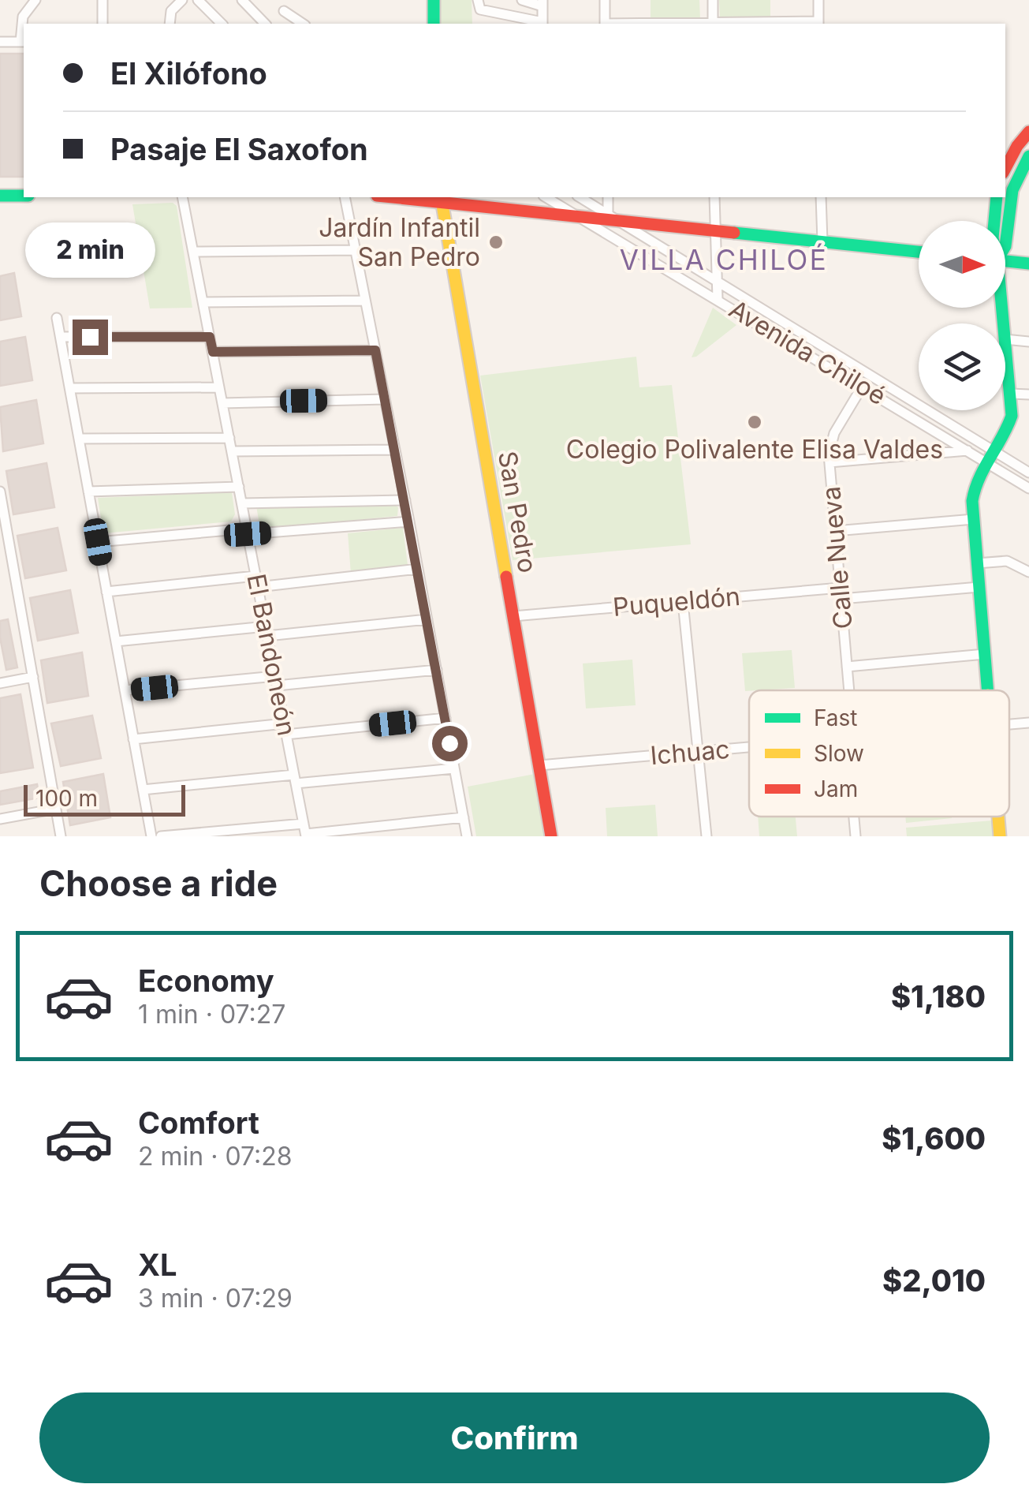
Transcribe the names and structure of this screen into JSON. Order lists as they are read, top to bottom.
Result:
{
  "streets": {
    "street": [
      "Avenida Chiloé",
      "San Pedro",
      "Calle Nueva",
      "Puqueldón",
      "El Bandoneón",
      "Ichuac"
    ]
  },
  "crossings": [
    ["Avenida Chiloé", "Calle Nueva"],
    ["San Pedro", "Puqueldón"],
    ["San Pedro", "Ichuac"],
    ["Calle Nueva", "Puqueldón"]
  ],
  "districts": ["VILLA CHILOÉ"],
  "places": ["Jardín Infantil San Pedro", "Colegio Polivalente Elisa Valdes"],
  "legend": ["Fast", "Slow", "Jam"],
  "scale_bar": "100 m",
  "north": "right",
  "page": {
    "banner": ["El Xilófono", "Pasaje El Saxofon"],
    "bubble": "2 min",
    "scale": "100 m",
    "heading": "Choose a ride",
    "list": [
      {
        "name": "Economy",
        "note": "1 min · 07:27",
        "value": "$1,180"
      },
      {
        "name": "Comfort",
        "note": "2 min · 07:28",
        "value": "$1,600"
      },
      {
        "name": "XL",
        "note": "3 min · 07:29",
        "value": "$2,010"
      }
    ],
    "buttons": "Confirm"
  }
}
